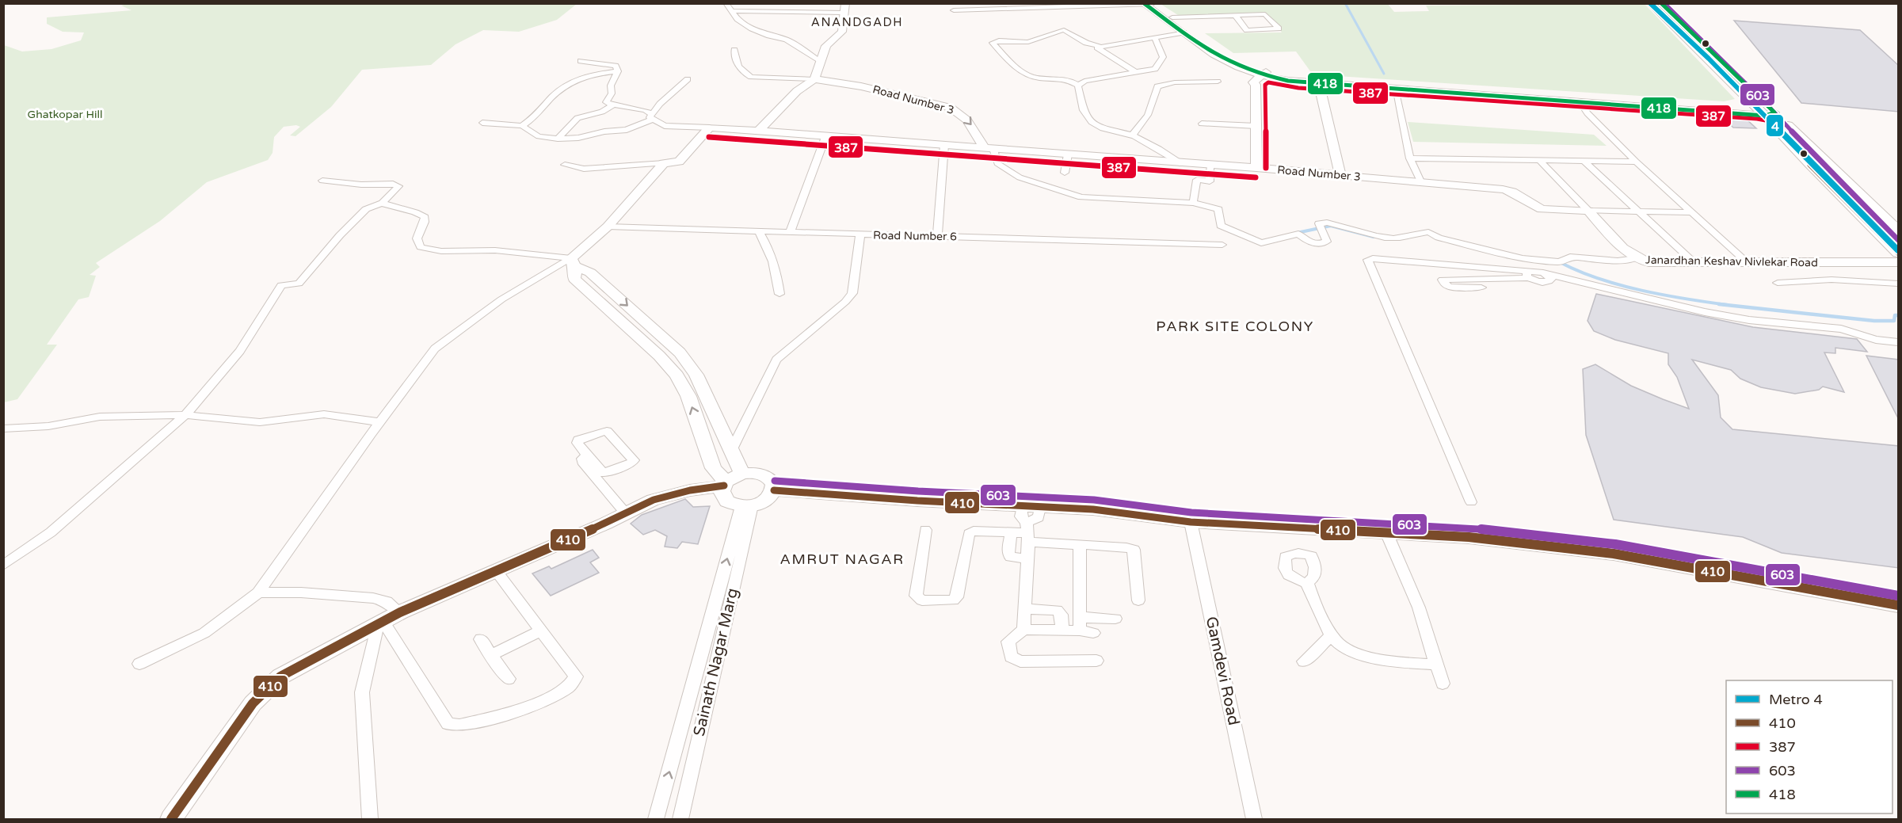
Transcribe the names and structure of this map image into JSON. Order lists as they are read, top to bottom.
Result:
{
  "streets": {
    "street": [
      "Road Number 3",
      "Road Number 6",
      "Janardhan Keshav Nivlekar Road",
      "Sainath Nagar Marg",
      "Gamdevi Road"
    ]
  },
  "districts": ["ANANDGADH", "PARK SITE COLONY", "AMRUT NAGAR"],
  "parks": ["Ghatkopar Hill"],
  "lines": [
    "metro line 4",
    "transit line 603",
    "transit line 418",
    "transit line 387",
    "transit line 410"
  ],
  "legend": [
    "Metro 4",
    "410",
    "387",
    "603",
    "418"
  ]
}
